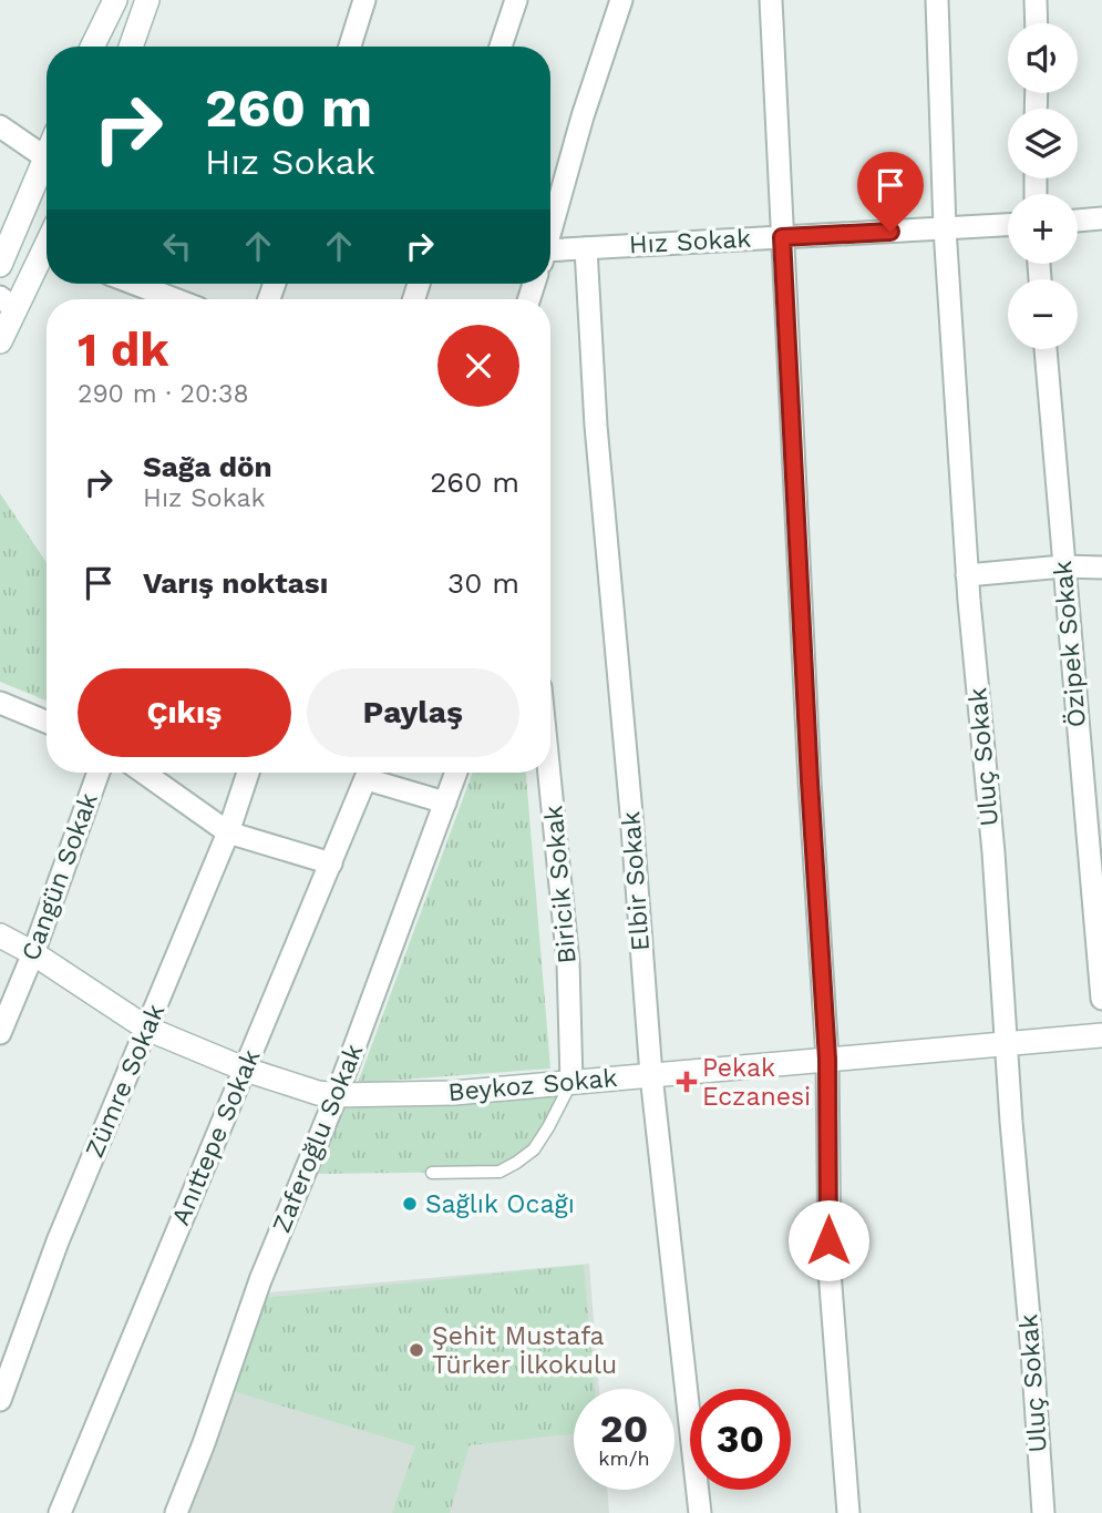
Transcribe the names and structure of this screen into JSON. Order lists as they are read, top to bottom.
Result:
{
  "streets": {
    "street": [
      "Hız Sokak",
      "Özipek Sokak",
      "Uluç Sokak",
      "Cangün Sokak",
      "Elbir Sokak",
      "Biricik Sokak",
      "Zümre Sokak",
      "Beykoz Sokak",
      "Anıttepe Sokak",
      "Zaferoğlu Sokak"
    ]
  },
  "crossings": [
    ["Hız Sokak", "Uluç Sokak"],
    ["Hız Sokak", "Elbir Sokak"],
    ["Uluç Sokak", "Beykoz Sokak"],
    ["Cangün Sokak", "Beykoz Sokak"],
    ["Elbir Sokak", "Beykoz Sokak"],
    ["Biricik Sokak", "Beykoz Sokak"],
    ["Zümre Sokak", "Beykoz Sokak"],
    ["Beykoz Sokak", "Anıttepe Sokak"],
    ["Beykoz Sokak", "Zaferoğlu Sokak"]
  ],
  "places": {
    "health": ["Pekak Eczanesi"],
    "other": ["Sağlık Ocağı", "Şehit Mustafa Türker İlkokulu"]
  },
  "page": {
    "map_buttons": ["+", "−"],
    "turn": ["260 m", "Hız Sokak"],
    "heading": ["1 dk", "290 m · 20:38"],
    "list": [
      {
        "name": "Sağa dön",
        "note": "Hız Sokak",
        "value": "260 m"
      },
      {
        "name": "Varış noktası",
        "value": "30 m"
      }
    ],
    "buttons": ["Çıkış", "Paylaş"],
    "speed": "20 km/h",
    "limit": "30"
  }
}
